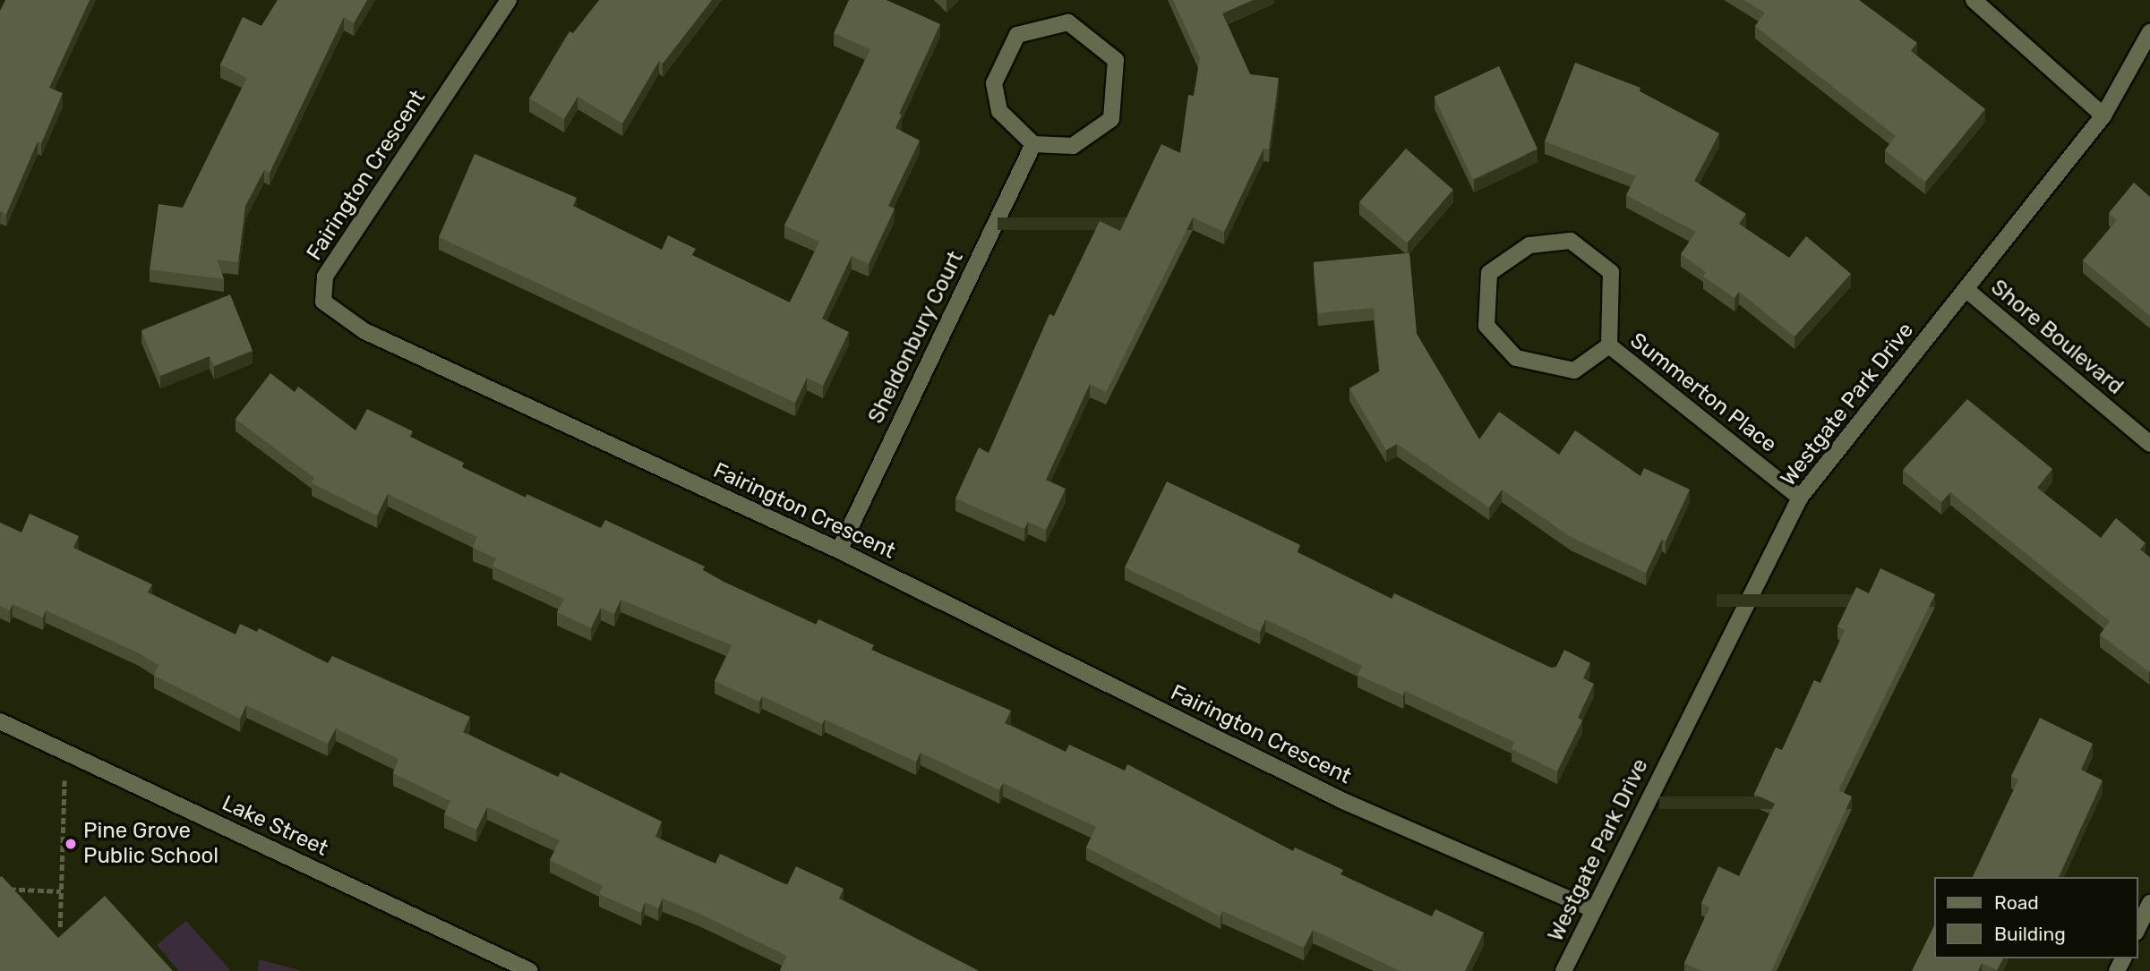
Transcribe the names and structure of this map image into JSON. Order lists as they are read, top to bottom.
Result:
{
  "streets": {
    "street": [
      "Fairington Crescent",
      "Sheldonbury Court",
      "Shore Boulevard",
      "Summerton Place",
      "Westgate Park Drive",
      "Lake Street"
    ]
  },
  "crossings": [
    ["Fairington Crescent", "Sheldonbury Court"],
    ["Fairington Crescent", "Westgate Park Drive"],
    ["Shore Boulevard", "Westgate Park Drive"],
    ["Summerton Place", "Westgate Park Drive"]
  ],
  "places": ["Pine Grove Public School"],
  "legend": ["Road", "Building"]
}
